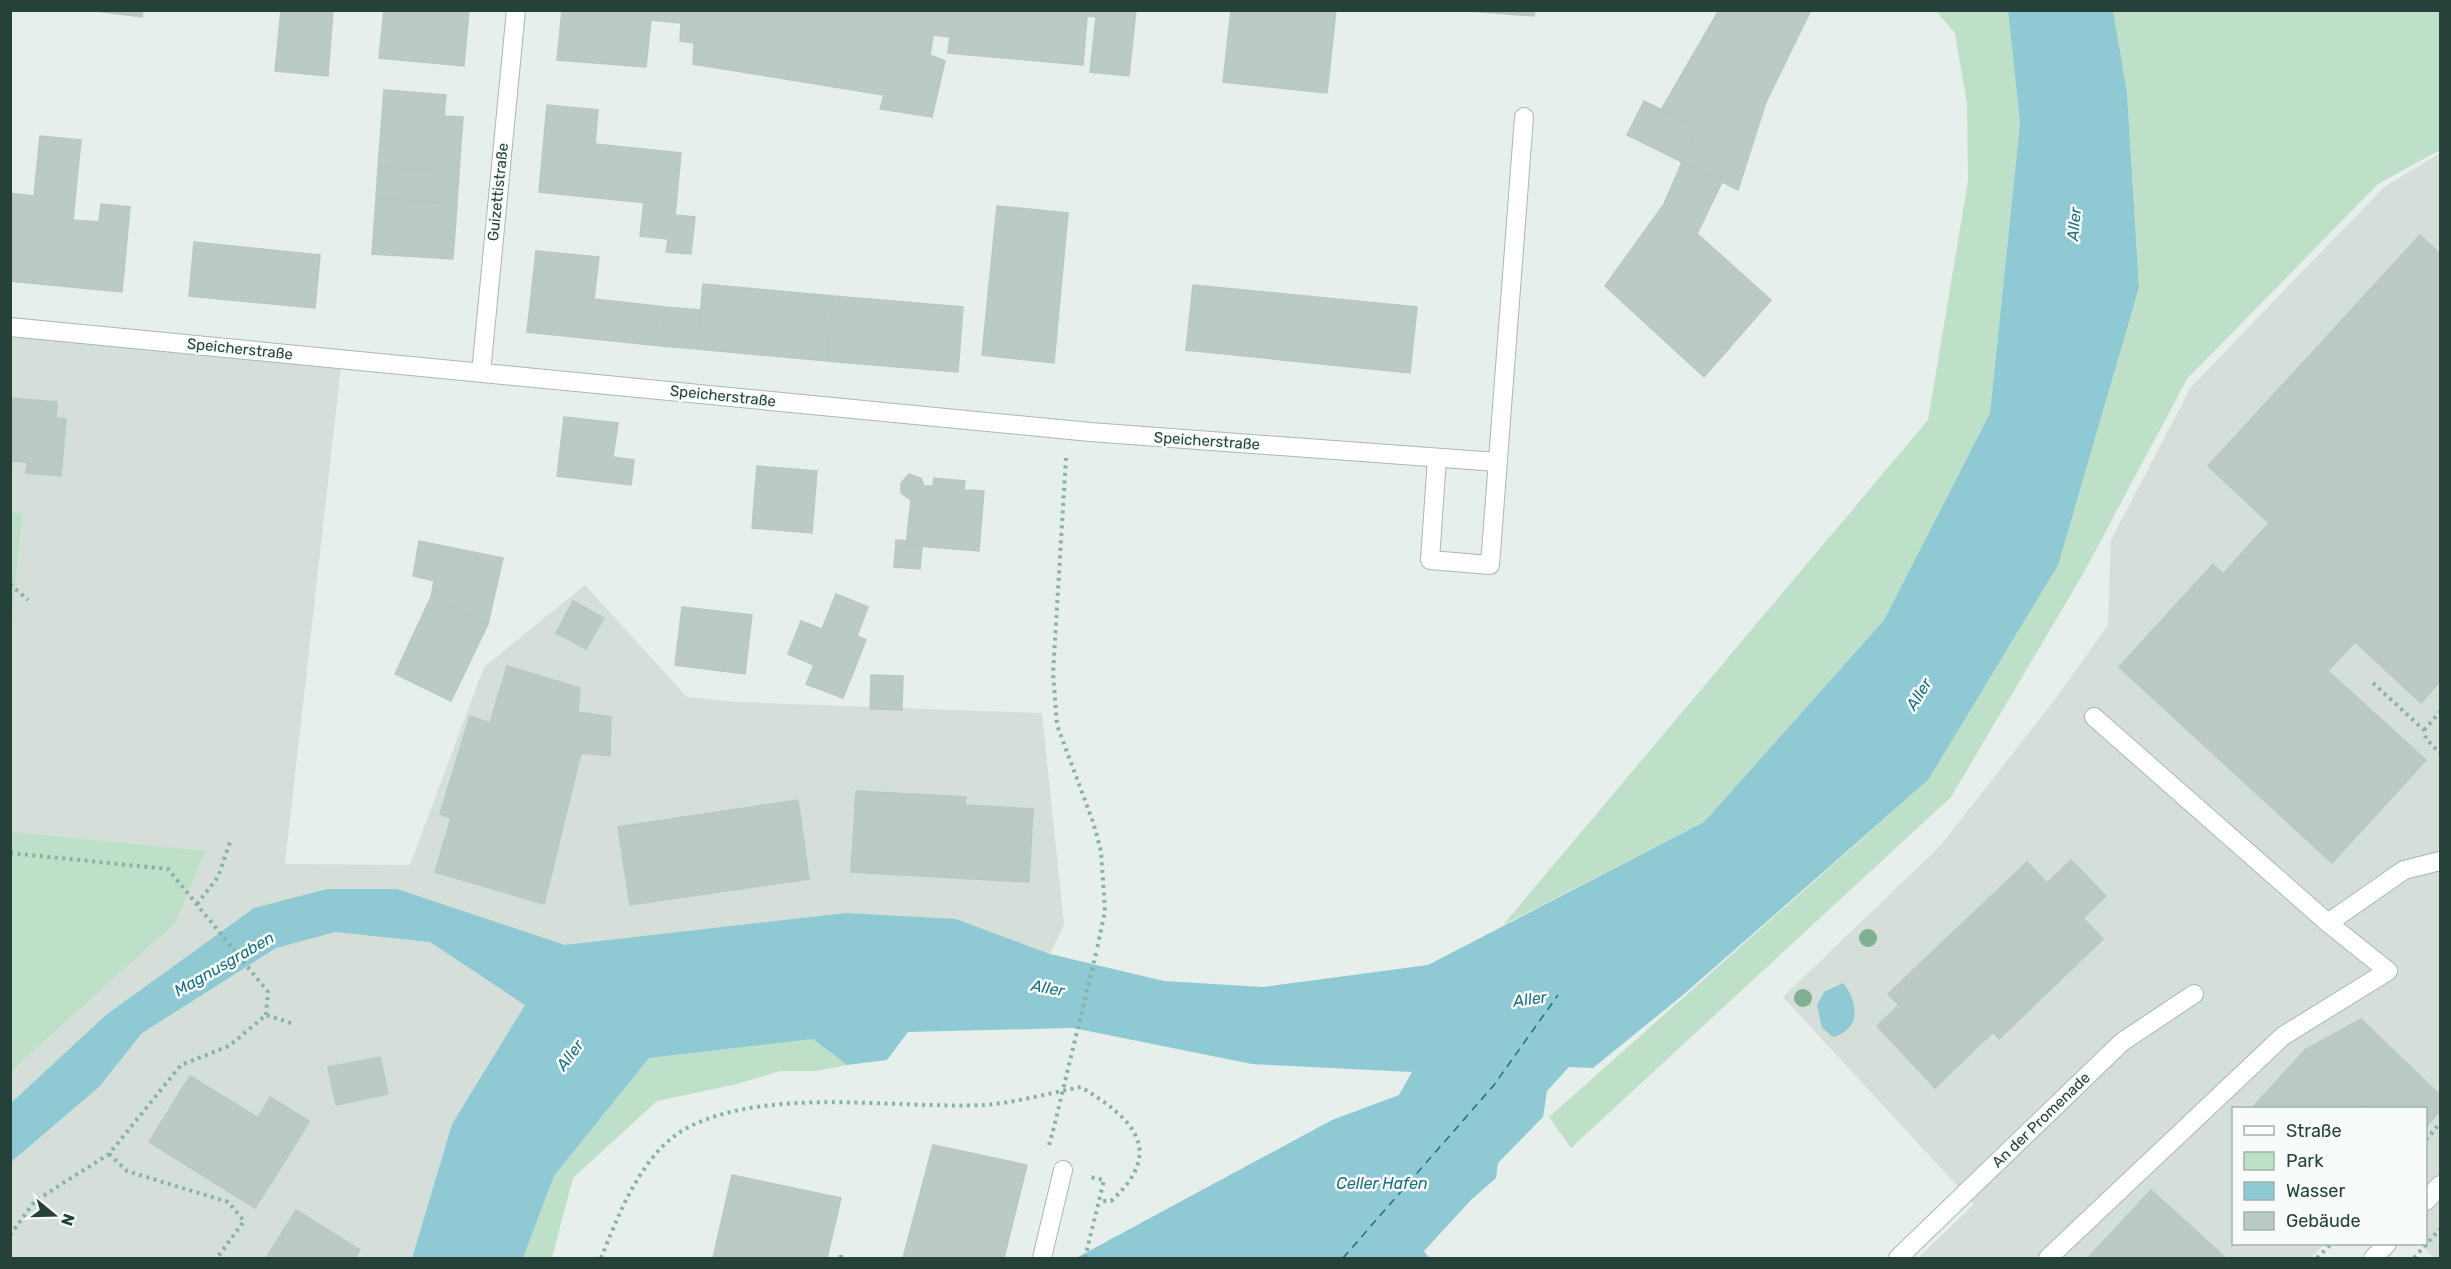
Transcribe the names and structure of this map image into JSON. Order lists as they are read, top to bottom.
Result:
{
  "streets": {
    "street": ["Guizettistraße", "Speicherstraße", "An der Promenade"]
  },
  "crossings": [
    ["Guizettistraße", "Speicherstraße"]
  ],
  "water": ["Aller", "Magnusgraben", "Celler Hafen"],
  "legend": [
    "Straße",
    "Park",
    "Wasser",
    "Gebäude"
  ],
  "north": "right"
}
